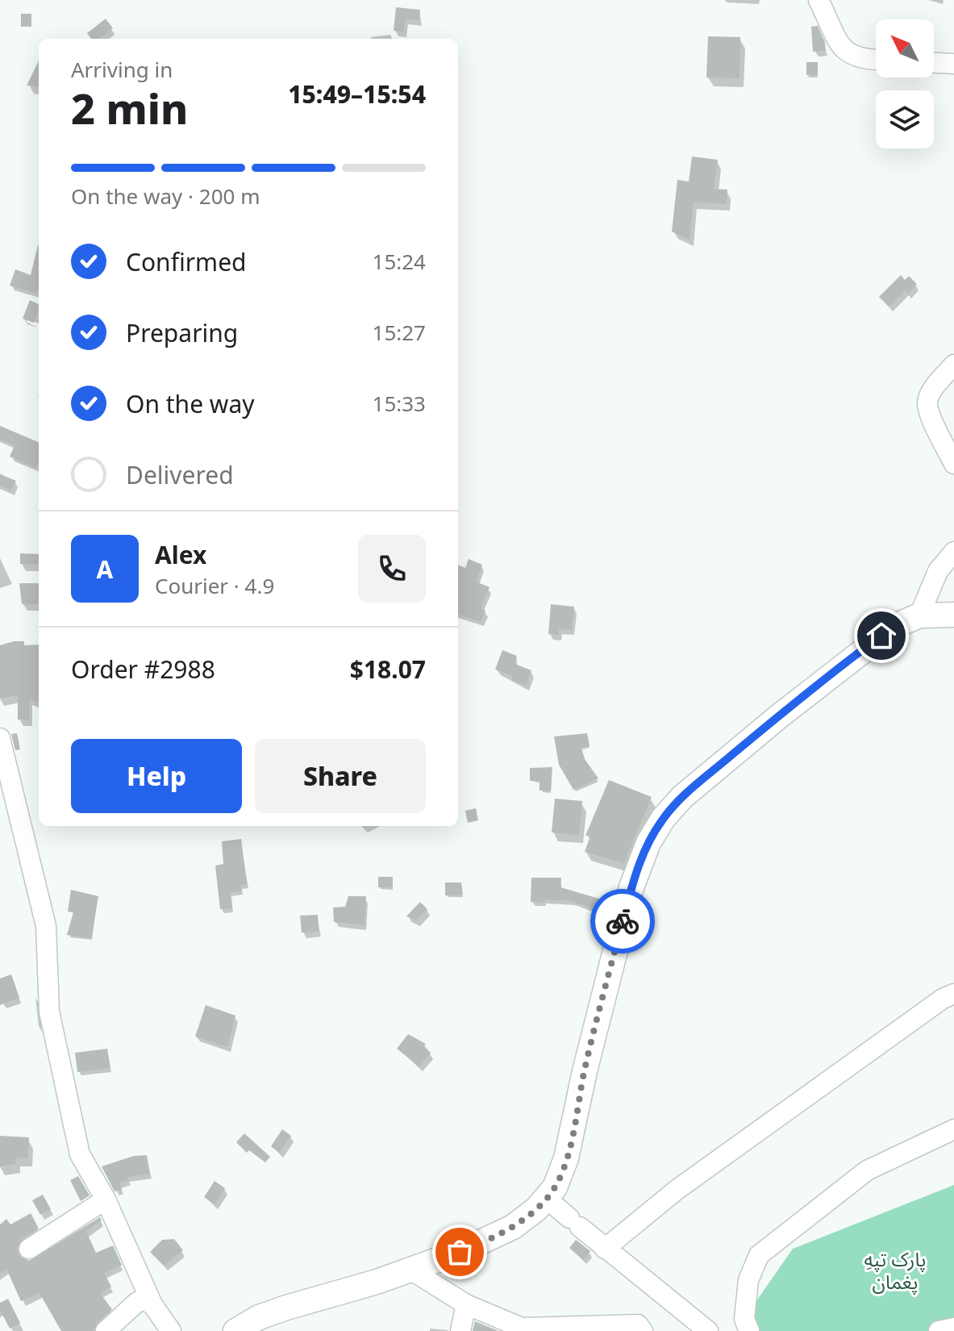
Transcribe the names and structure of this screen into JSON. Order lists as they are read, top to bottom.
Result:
{
  "parks": ["پارک تپهِ پغمان"],
  "north": "top left",
  "page": {
    "heading": ["2 min", "Arriving in", "15:49–15:54"],
    "panel": [
      "Alex",
      "Courier · 4.9",
      "Order #2988",
      "$18.07"
    ],
    "bar": "On the way · 200 m",
    "list": [
      ["Confirmed", "15:24"],
      ["Preparing", "15:27"],
      ["On the way", "15:33"],
      "Delivered"
    ],
    "round": "A",
    "buttons": ["Help", "Share"]
  }
}
